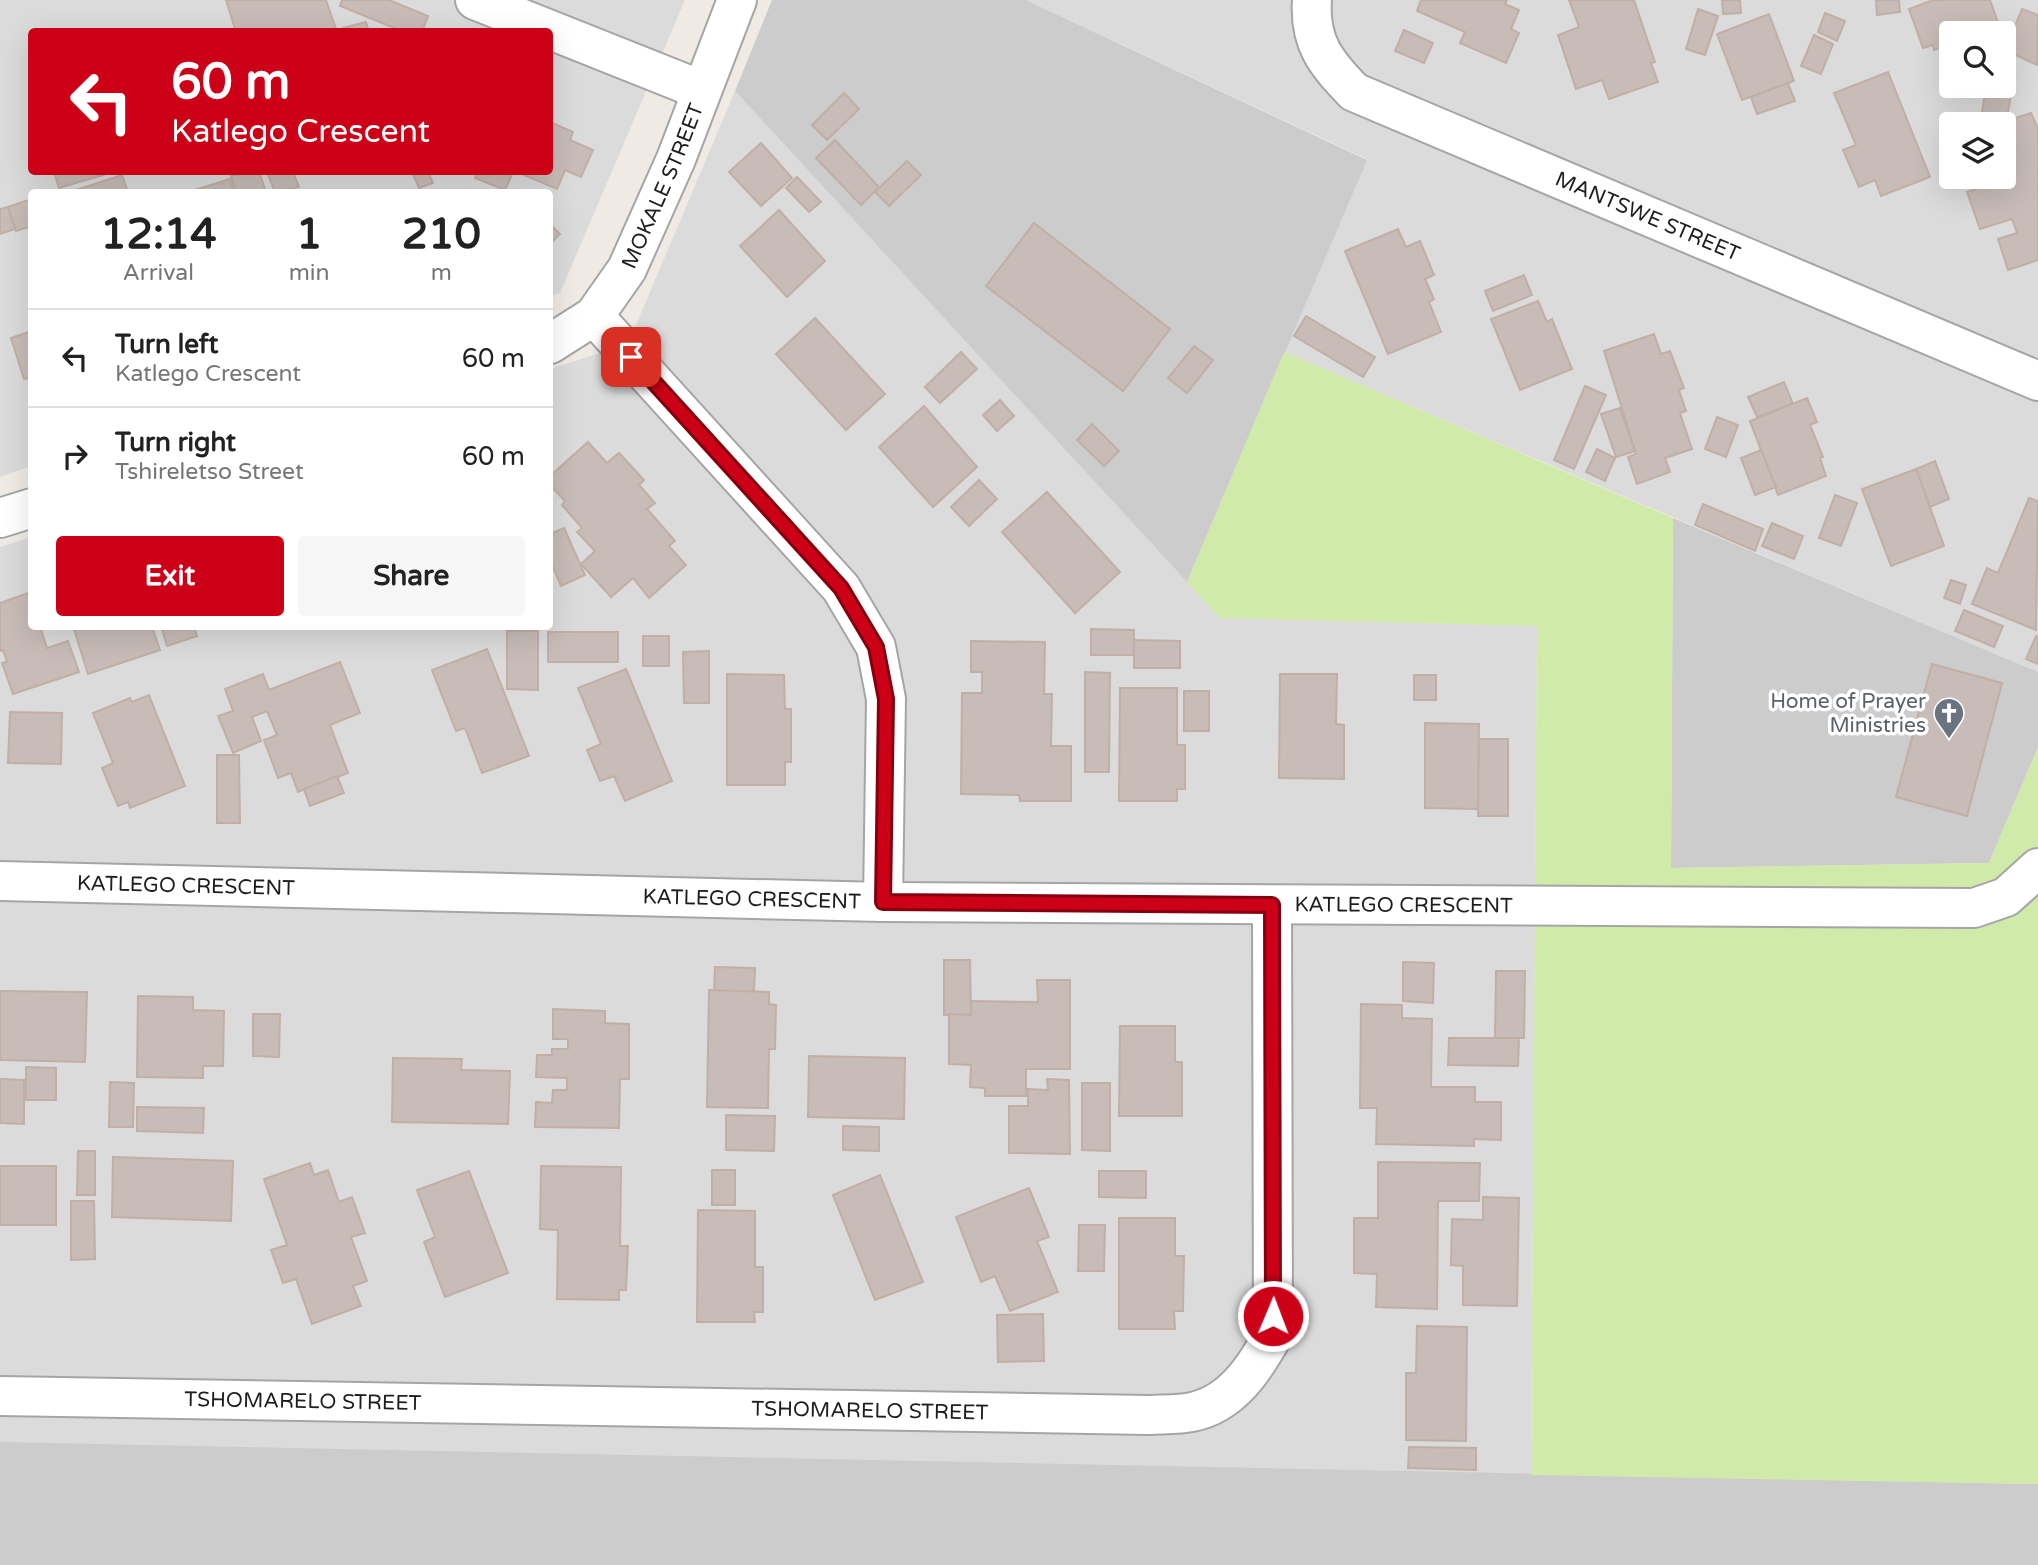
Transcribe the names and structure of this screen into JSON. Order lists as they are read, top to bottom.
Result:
{
  "streets": {
    "street": [
      "MOKALE STREET",
      "MANTSWE STREET",
      "KATLEGO CRESCENT",
      "TSHOMARELO STREET"
    ]
  },
  "crossings": [
    ["KATLEGO CRESCENT", "TSHOMARELO STREET"]
  ],
  "places": {
    "church": ["Home of Prayer Ministries"]
  },
  "page": {
    "turn": ["60 m", "Katlego Crescent"],
    "eta": [
      "12:14",
      "Arrival",
      "1",
      "min",
      "210",
      "m"
    ],
    "list": [
      {
        "name": "Turn left",
        "note": "Katlego Crescent",
        "value": "60 m"
      },
      {
        "name": "Turn right",
        "note": "Tshireletso Street",
        "value": "60 m"
      }
    ],
    "buttons": ["Exit", "Share"]
  }
}
